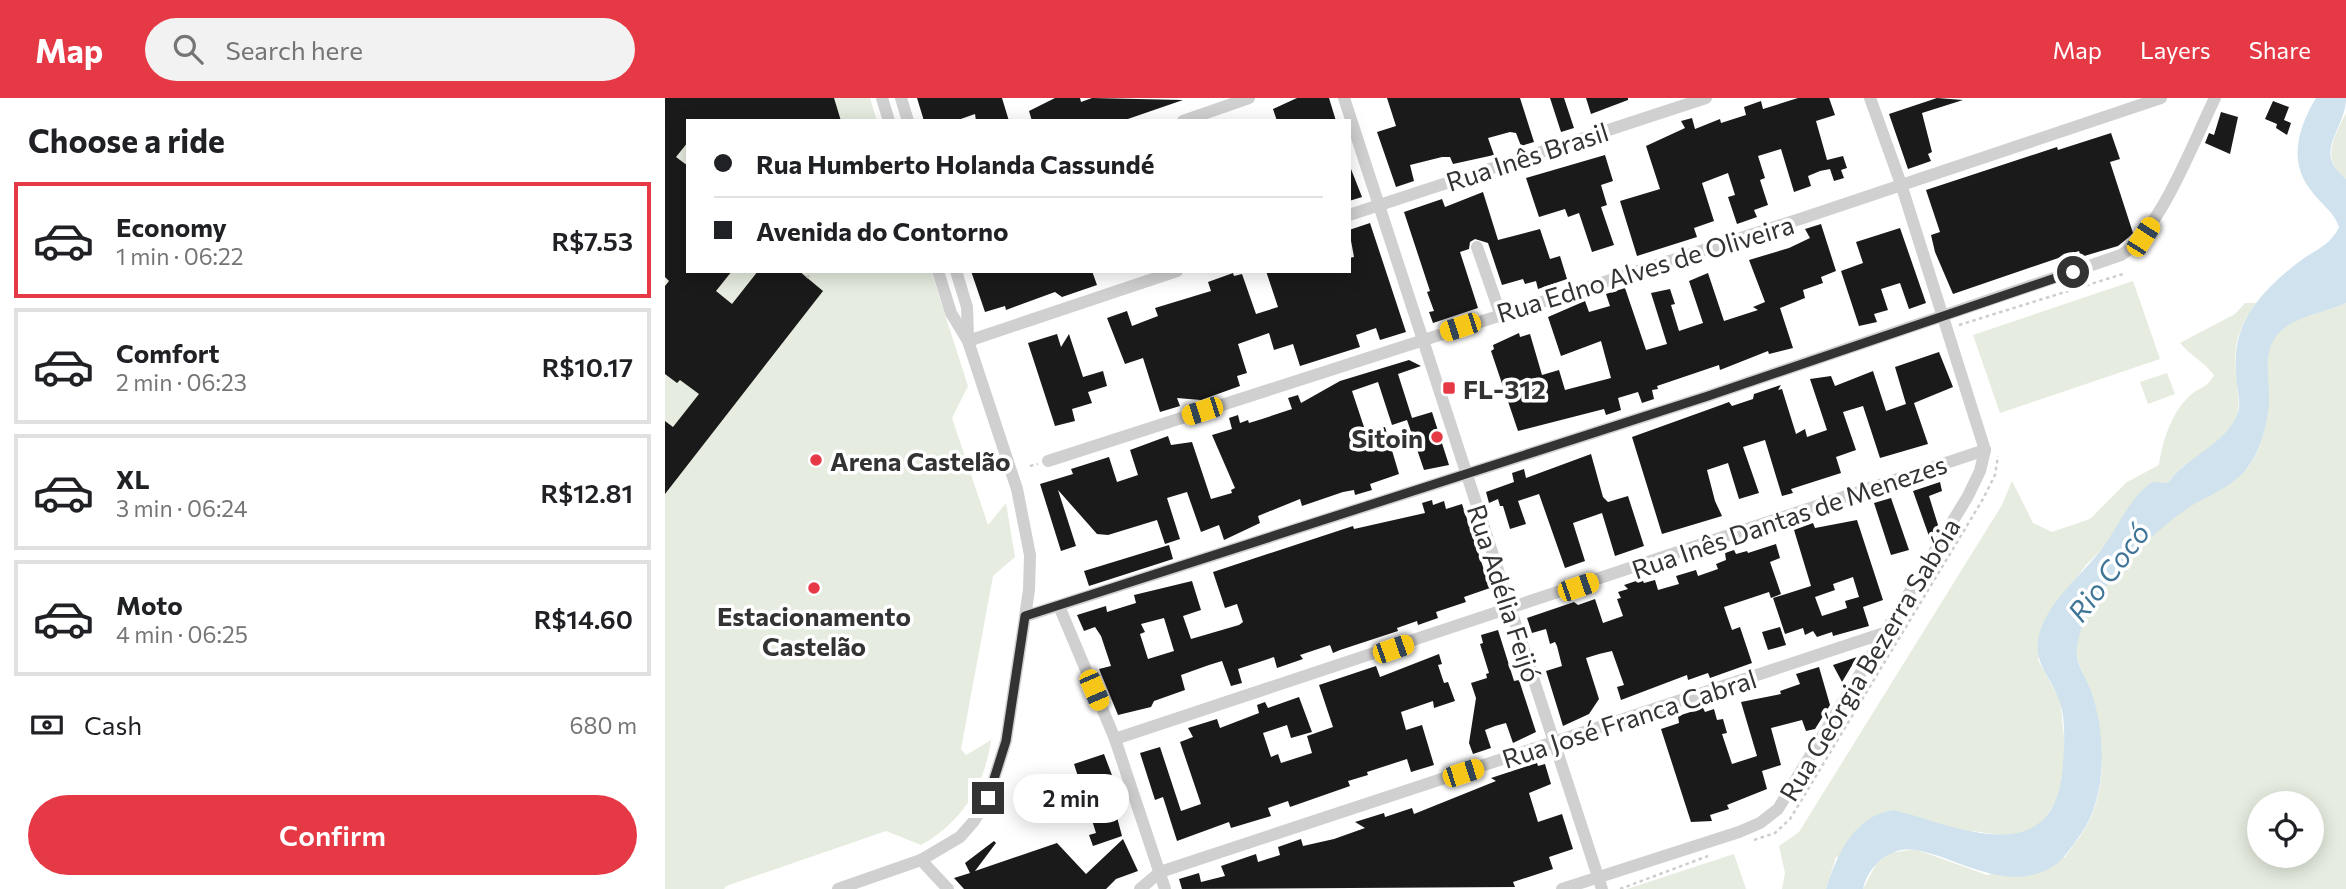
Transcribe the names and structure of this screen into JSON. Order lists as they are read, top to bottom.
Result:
{
  "streets": {
    "street": [
      "Rua Inês Brasil",
      "Rua Edno Alves de Oliveira",
      "Rua Inês Dantas de Menezes",
      "Rua Adélia Feijó",
      "Rua Geórgia Bezerra Sabóia",
      "Rua José Franca Cabral"
    ]
  },
  "crossings": [
    ["Rua Inês Brasil", "Rua Adélia Feijó"],
    ["Rua Edno Alves de Oliveira", "Rua Adélia Feijó"],
    ["Rua Inês Dantas de Menezes", "Rua Adélia Feijó"],
    ["Rua Inês Dantas de Menezes", "Rua Geórgia Bezerra Sabóia"],
    ["Rua Adélia Feijó", "Rua Geórgia Bezerra Sabóia"],
    ["Rua Adélia Feijó", "Rua José Franca Cabral"],
    ["Rua Geórgia Bezerra Sabóia", "Rua José Franca Cabral"]
  ],
  "water": ["Rio Cocó"],
  "places": {
    "transit": ["FL-312"],
    "other": ["Sitoin", "Arena Castelão", "Estacionamento Castelão"]
  },
  "page": {
    "header": "Map",
    "search": "Search here",
    "nav": ["Map", "Layers", "Share"],
    "heading": "Choose a ride",
    "banner": ["Rua Humberto Holanda Cassundé", "Avenida do Contorno"],
    "list": [
      {
        "name": "Economy",
        "note": "1 min · 06:22",
        "value": "R$7.53"
      },
      {
        "name": "Comfort",
        "note": "2 min · 06:23",
        "value": "R$10.17"
      },
      {
        "name": "XL",
        "note": "3 min · 06:24",
        "value": "R$12.81"
      },
      {
        "name": "Moto",
        "note": "4 min · 06:25",
        "value": "R$14.60"
      }
    ],
    "pay": ["Cash", "680 m"],
    "bubble": "2 min",
    "buttons": "Confirm"
  }
}
